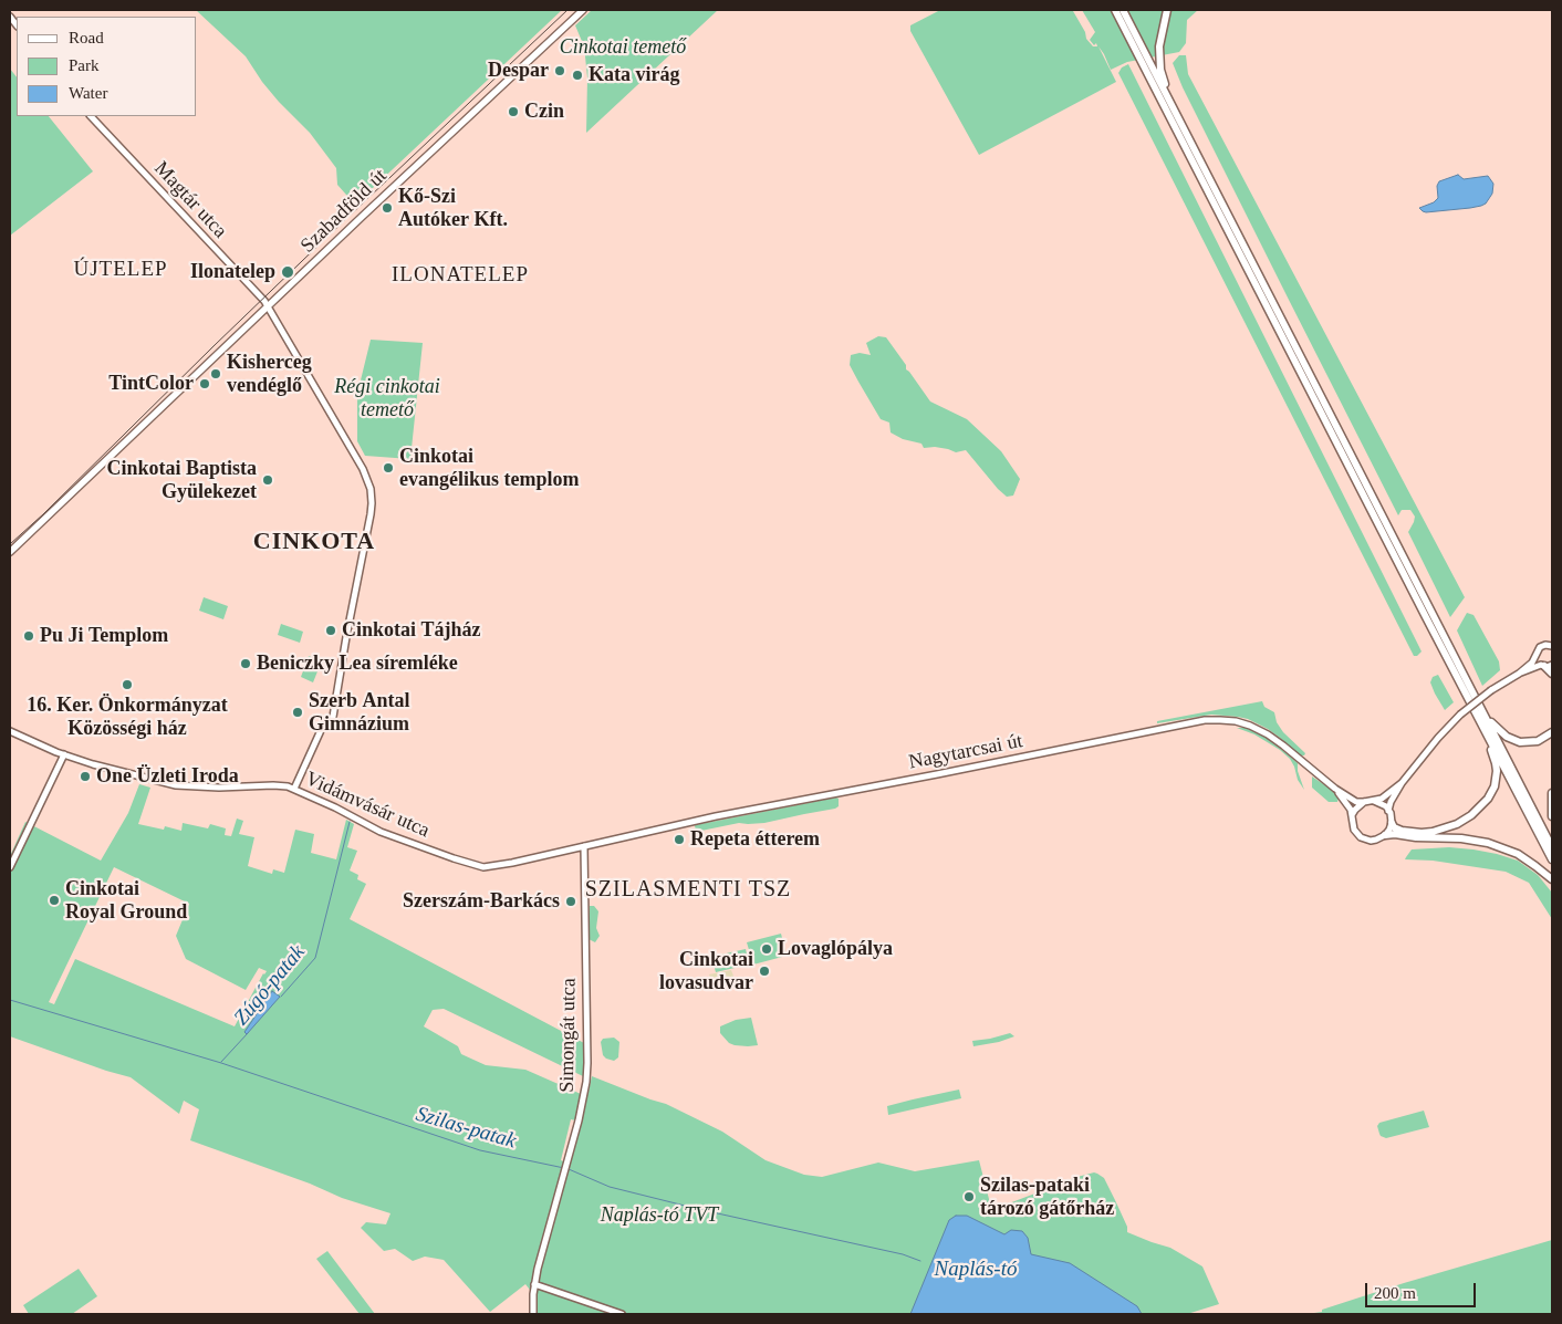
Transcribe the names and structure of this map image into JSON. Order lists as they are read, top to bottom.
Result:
{
  "streets": {
    "main road": [
      "Magtár utca",
      "Szabadföld út",
      "Nagytarcsai út",
      "Vidámvásár utca",
      "Simongát utca"
    ]
  },
  "crossings": [
    ["Magtár utca", "Szabadföld út"],
    ["Magtár utca", "Vidámvásár utca"],
    ["Nagytarcsai út", "Vidámvásár utca"],
    ["Nagytarcsai út", "Simongát utca"],
    ["Vidámvásár utca", "Simongát utca"]
  ],
  "districts": [
    "ÚJTELEP",
    "ILONATELEP",
    "CINKOTA",
    "SZILASMENTI TSZ"
  ],
  "water": ["Zúgó-patak", "Szilas-patak", "Naplás-tó"],
  "parks": ["Cinkotai temető", "Régi cinkotai temető", "Naplás-tó TVT"],
  "places": [
    "Despar",
    "Kata virág",
    "Czin",
    "Kő-Szi Autóker Kft.",
    "Ilonatelep",
    "Kisherceg vendéglő",
    "TintColor",
    "Cinkotai evangélikus templom",
    "Cinkotai Baptista Gyülekezet",
    "Cinkotai Tájház",
    "Pu Ji Templom",
    "Beniczky Lea síremléke",
    "16. Ker. Önkormányzat Közösségi ház",
    "Szerb Antal Gimnázium",
    "One Üzleti Iroda",
    "Repeta étterem",
    "Cinkotai Royal Ground",
    "Szerszám-Barkács",
    "Lovaglópálya",
    "Cinkotai lovasudvar",
    "Szilas-pataki tározó gátőrház"
  ],
  "legend": ["Road", "Park", "Water"],
  "scale_bar": "200 m"
}
